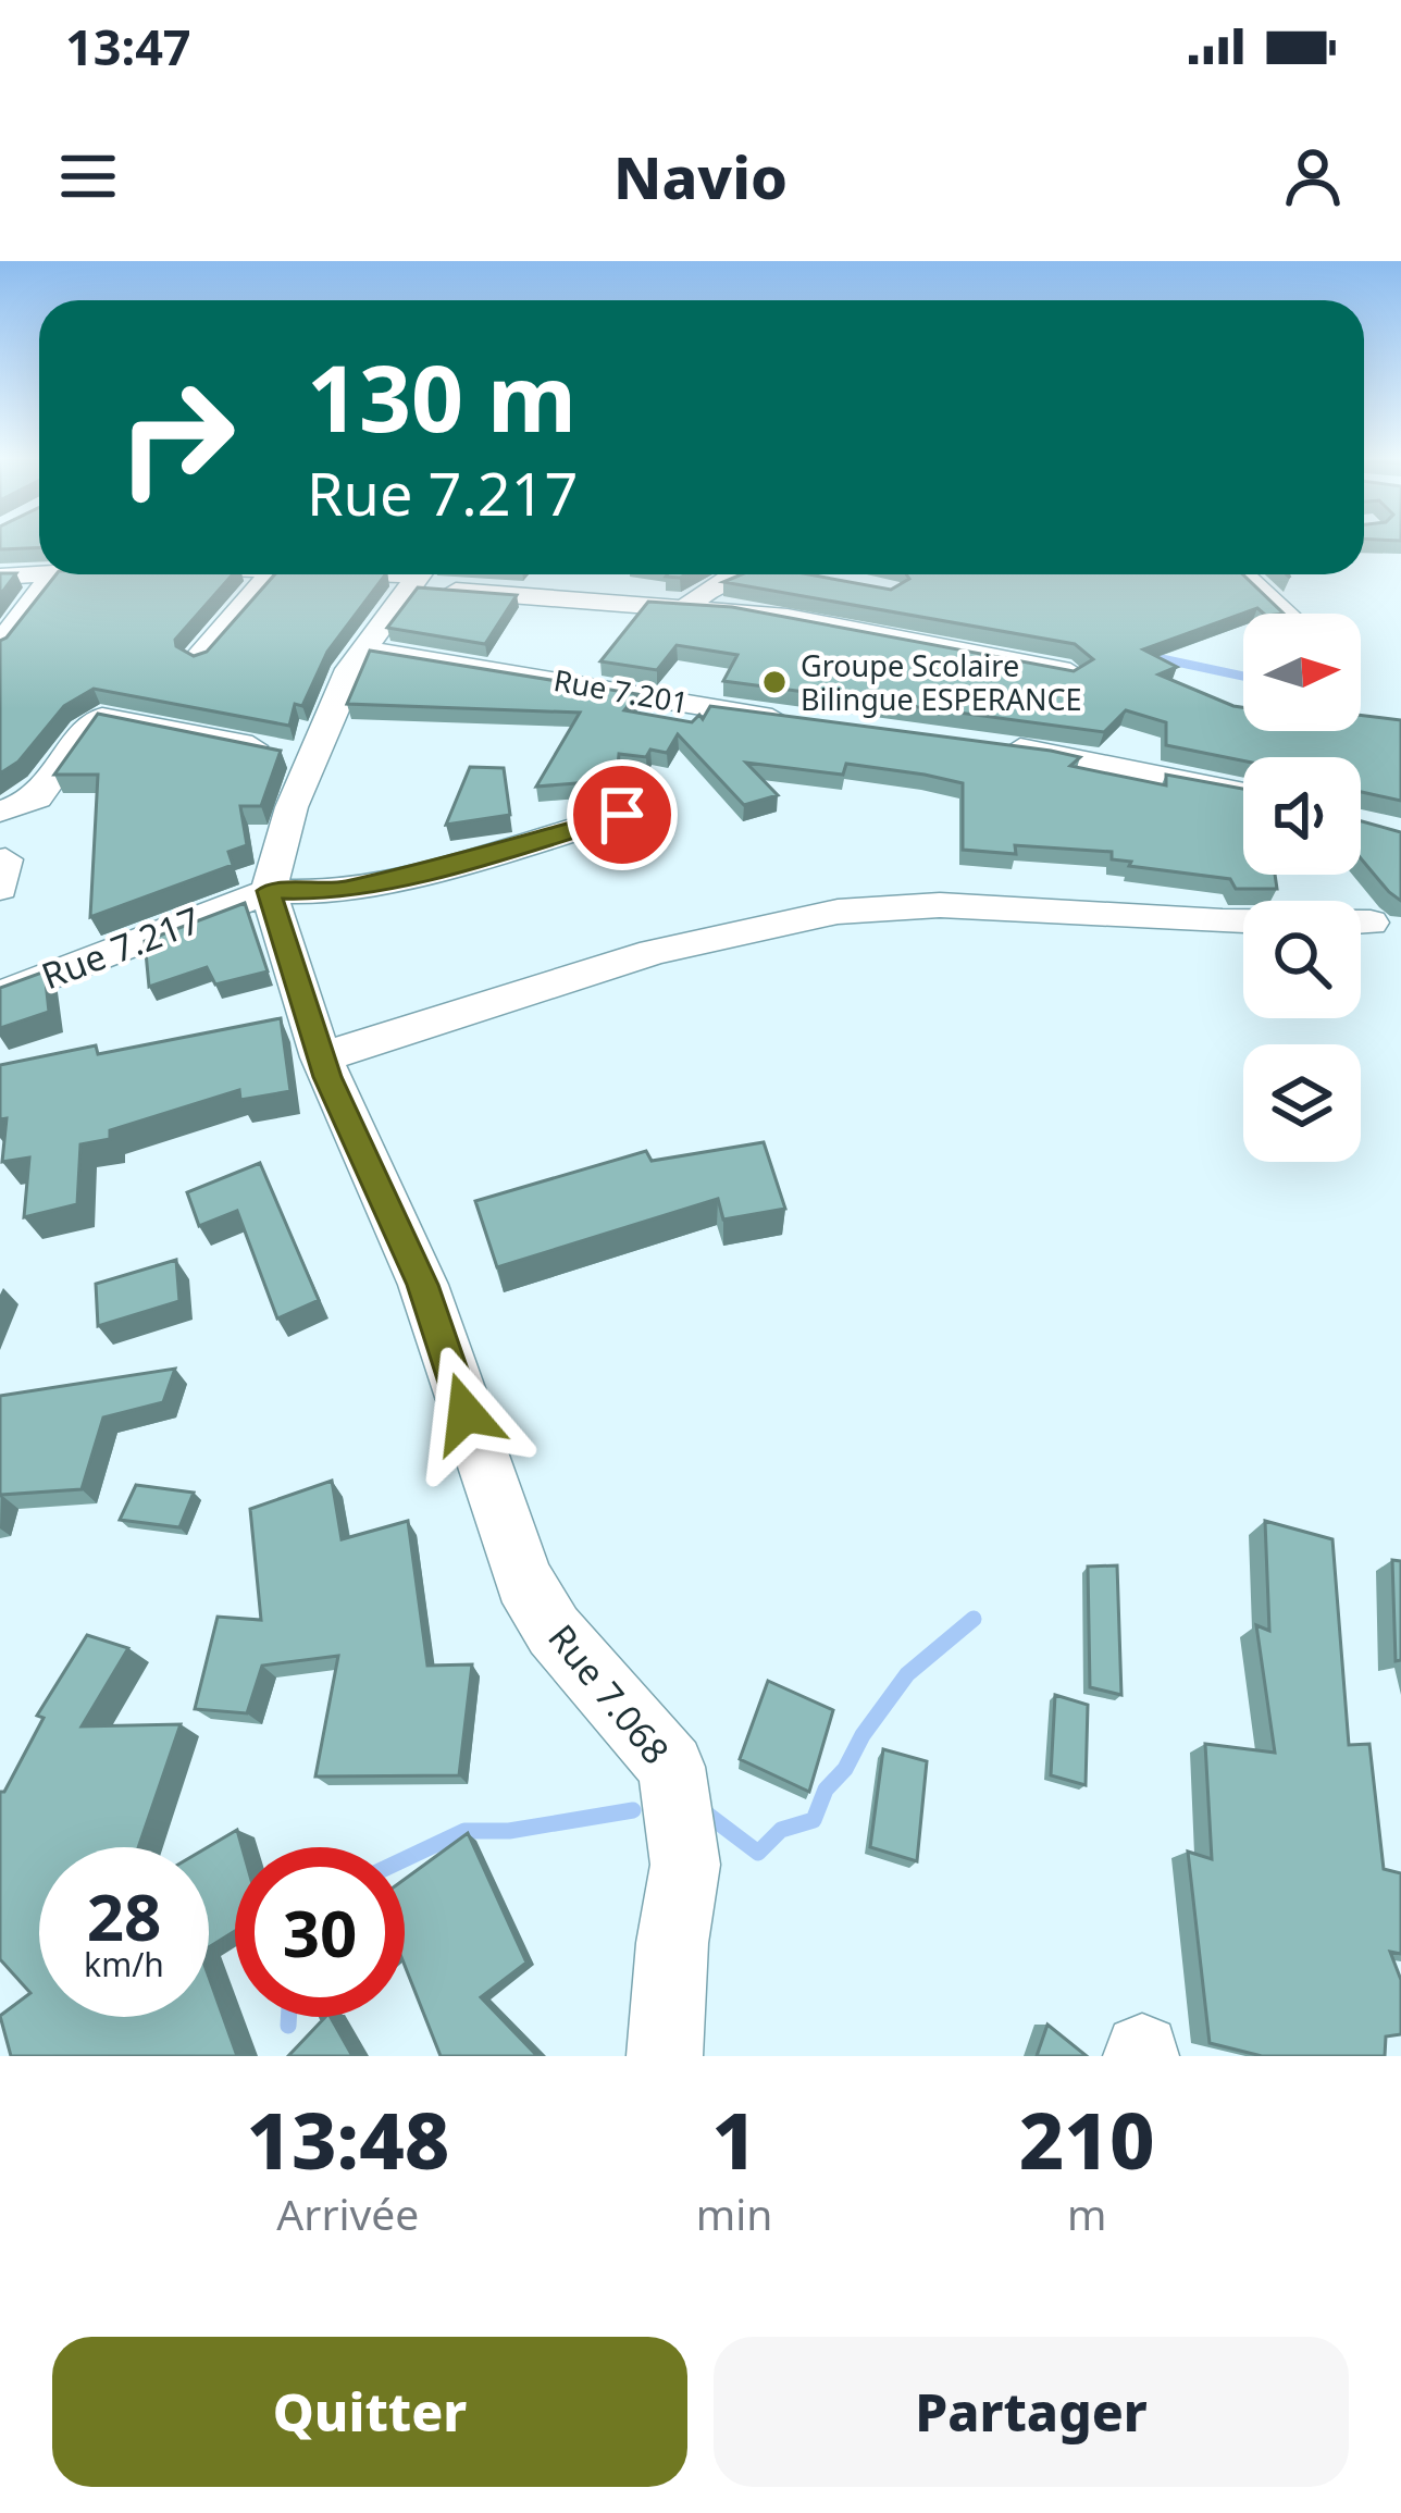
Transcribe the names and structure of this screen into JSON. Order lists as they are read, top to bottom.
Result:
{
  "streets": {
    "street": ["Rue 7.201", "Rue 7.217", "Rue 7.068"]
  },
  "crossings": [
    ["Rue 7.217", "Rue 7.068"]
  ],
  "places": ["Groupe Scolaire Bilingue ESPERANCE"],
  "north": "right",
  "page": {
    "status": "13:47",
    "header": "Navio",
    "turn": ["130 m", "Rue 7.217"],
    "speed": "28 km/h",
    "limit": "30",
    "eta": [
      "13:48",
      "Arrivée",
      "1",
      "min",
      "210",
      "m"
    ],
    "buttons": ["Quitter", "Partager"]
  }
}
